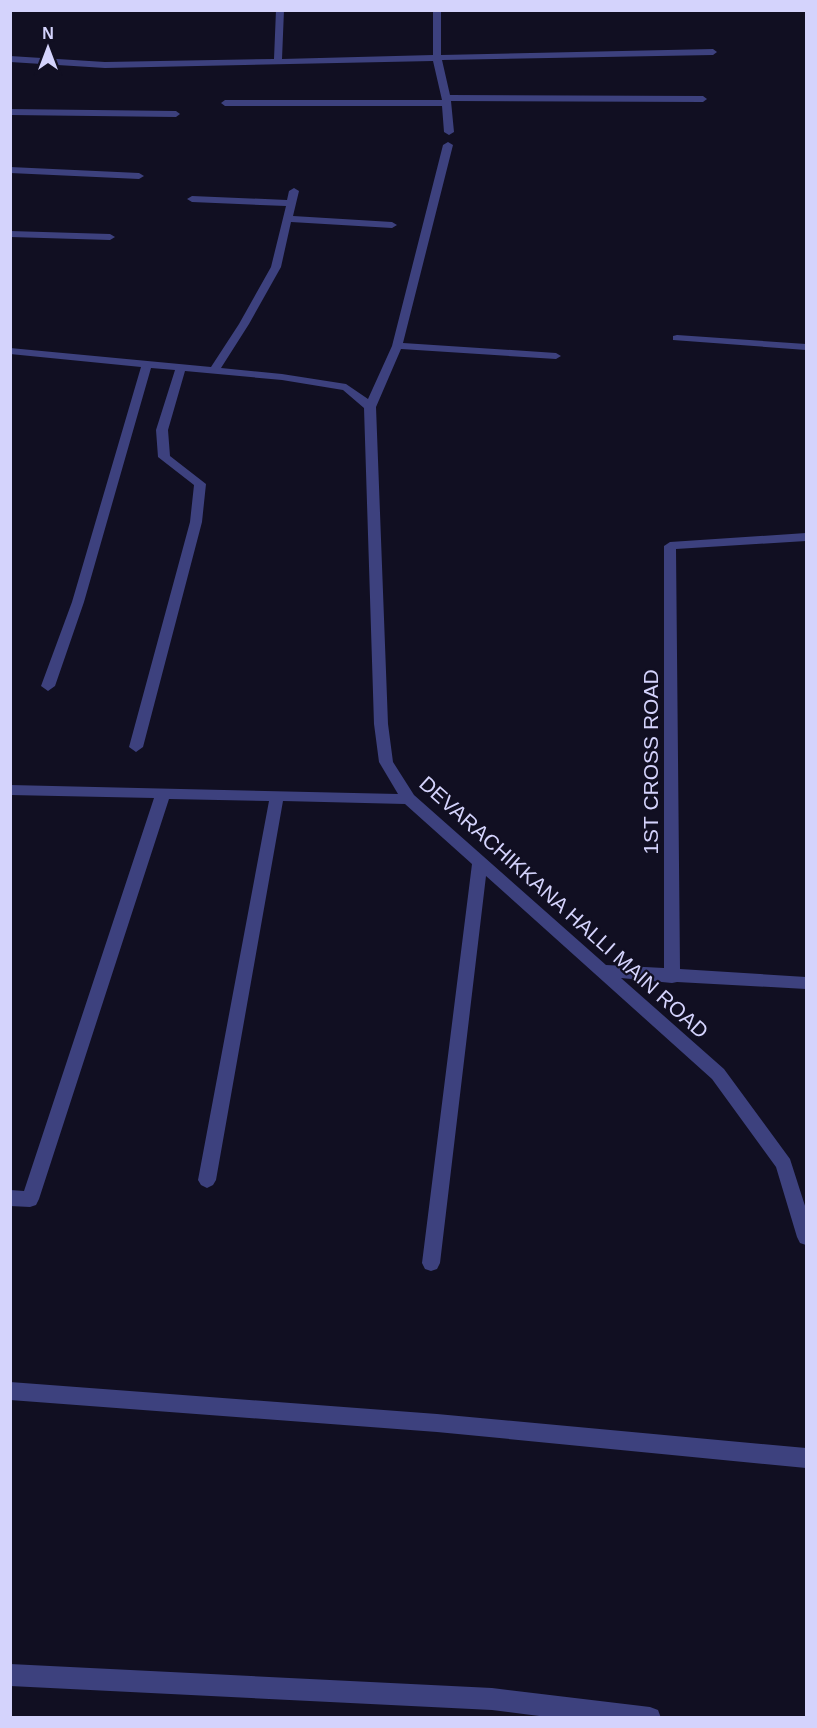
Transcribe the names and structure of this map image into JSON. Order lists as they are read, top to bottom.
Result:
{
  "streets": {
    "street": ["1ST CROSS ROAD", "DEVARACHIKKANA HALLI MAIN ROAD"]
  },
  "north": "top"
}
